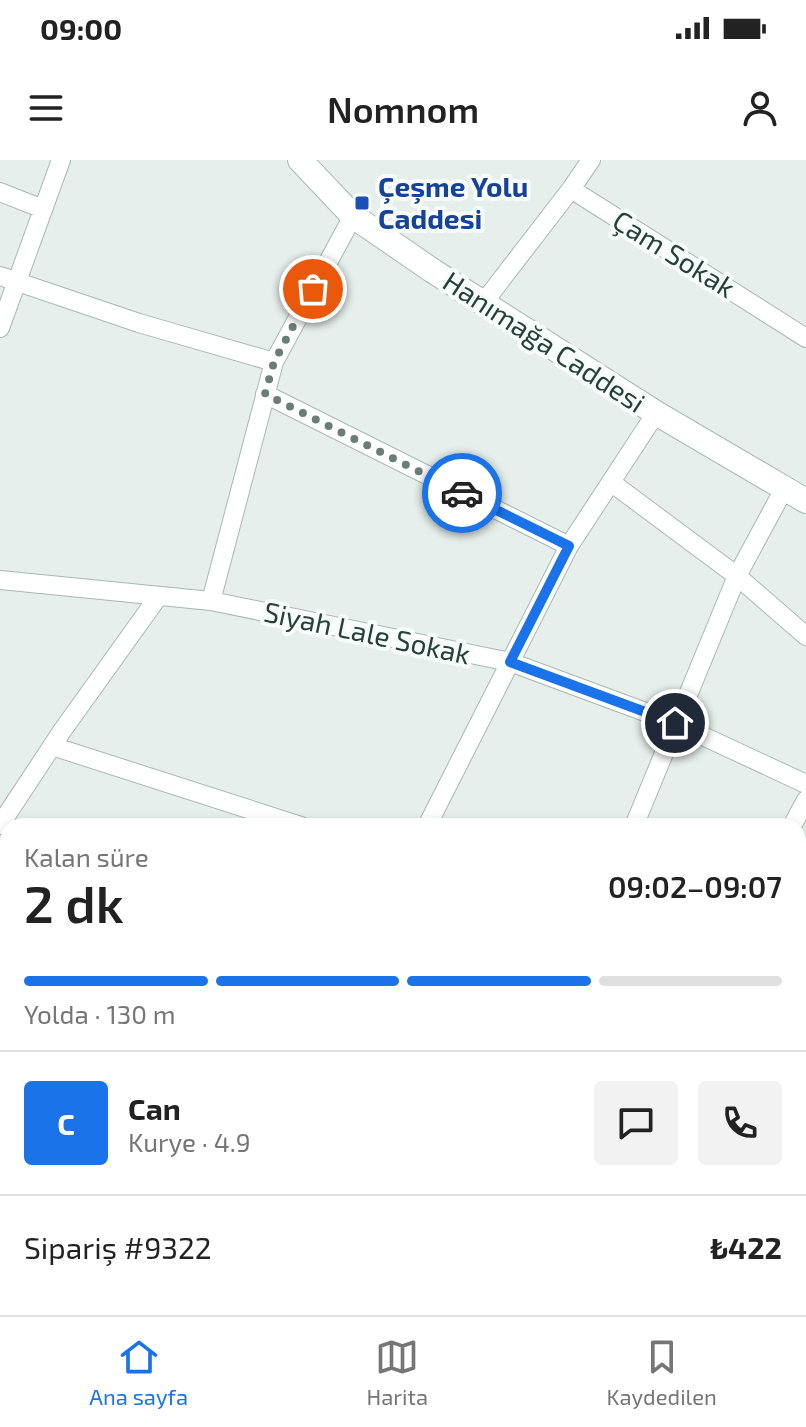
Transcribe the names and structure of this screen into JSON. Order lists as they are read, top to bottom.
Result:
{
  "streets": {
    "street": ["Çam Sokak", "Hanımağa Caddesi", "Siyah Lale Sokak"]
  },
  "places": {
    "transit": ["Çeşme Yolu Caddesi"]
  },
  "page": {
    "status": "09:00",
    "header": "Nomnom",
    "heading": ["2 dk", "Kalan süre", "09:02–09:07"],
    "panel": [
      "Can",
      "Kurye · 4.9",
      "Sipariş #9322",
      "₺422"
    ],
    "bar": "Yolda · 130 m",
    "round": "C",
    "tabs": ["Ana sayfa", "Harita", "Kaydedilen"]
  }
}
